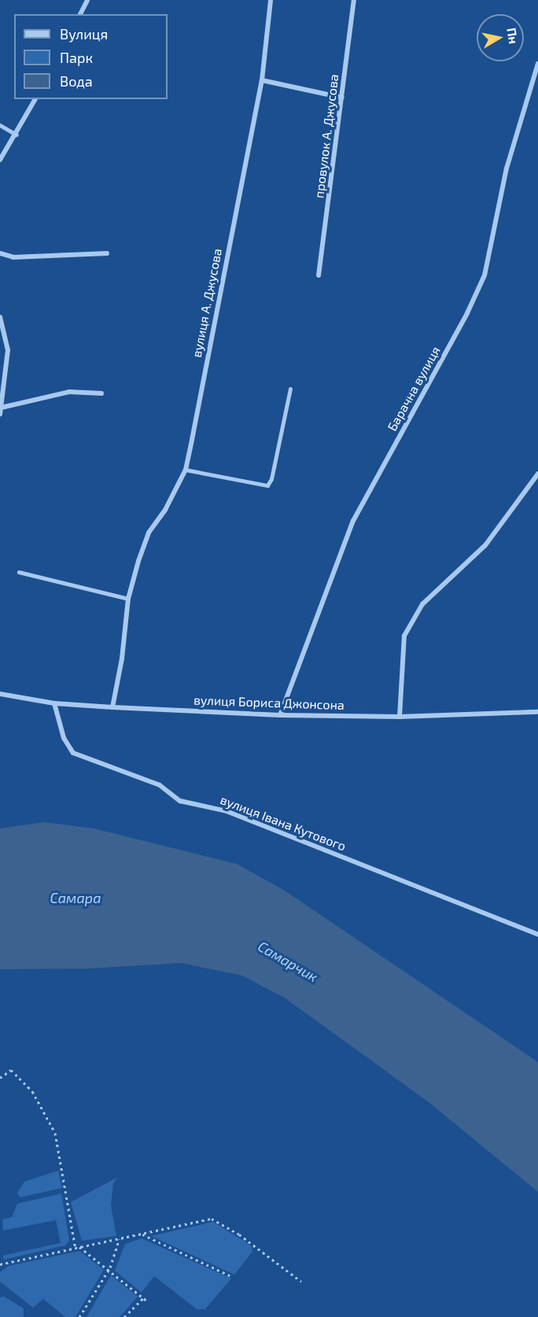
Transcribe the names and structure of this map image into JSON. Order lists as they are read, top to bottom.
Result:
{
  "streets": {
    "street": [
      "провулок А. Джусова",
      "вулиця А. Джусова",
      "Барачна вулиця",
      "вулиця Бориса Джонсона",
      "вулиця Івана Кутового"
    ]
  },
  "crossings": [
    ["вулиця А. Джусова", "вулиця Бориса Джонсона"],
    ["Барачна вулиця", "вулиця Бориса Джонсона"],
    ["вулиця Бориса Джонсона", "вулиця Івана Кутового"]
  ],
  "water": ["Самара", "Самарчик"],
  "legend": ["Вулиця", "Парк", "Вода"],
  "north": "right"
}
